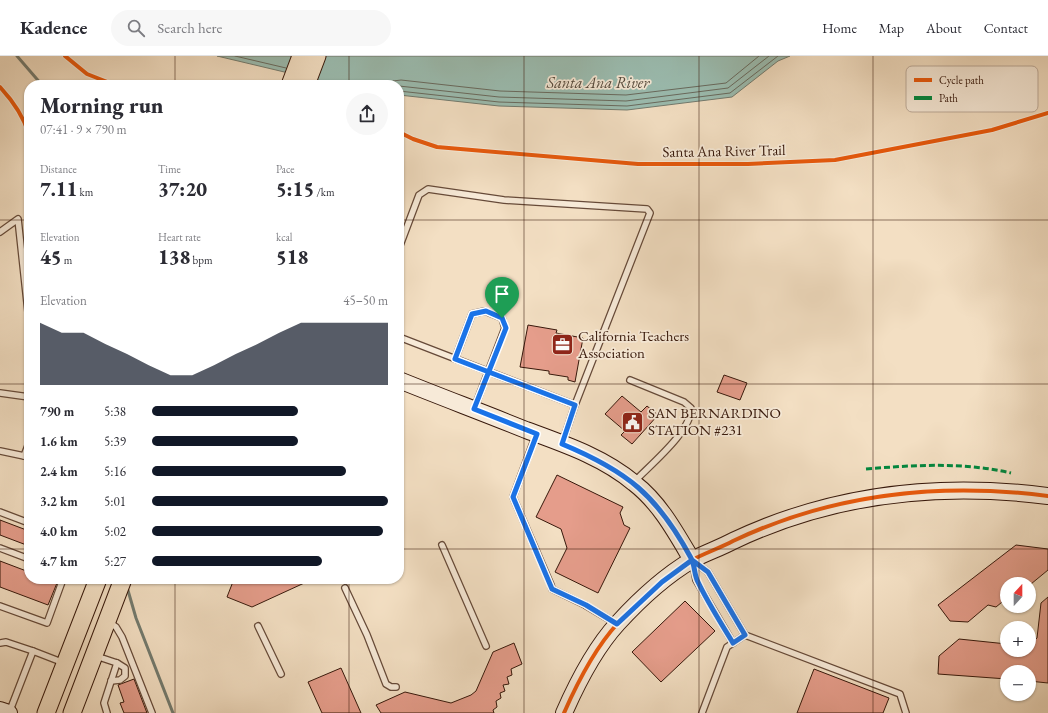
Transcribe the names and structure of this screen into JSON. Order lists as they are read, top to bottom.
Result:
{
  "streets": {
    "cycle path": ["Santa Ana River Trail"]
  },
  "water": ["Santa Ana River"],
  "places": {
    "office": ["California Teachers Association"],
    "public building": ["SAN BERNARDINO STATION #231"]
  },
  "legend": ["Cycle path", "Path"],
  "north": "top",
  "page": {
    "header": "Kadence",
    "search": "Search here",
    "nav": [
      "Home",
      "Map",
      "About",
      "Contact"
    ],
    "heading": ["Morning run", "07:41 · 9 × 790 m"],
    "stats": [
      ["Distance", "7.11 km"],
      ["Time", "37:20"],
      ["Pace", "5:15 /km"],
      ["Elevation", "45 m"],
      ["Heart rate", "138 bpm"],
      ["kcal", "518"]
    ],
    "chart": ["Elevation", "45–50 m"],
    "list": [
      {
        "name": "790 m",
        "note": "5:38"
      },
      {
        "name": "1.6 km",
        "note": "5:39"
      },
      {
        "name": "2.4 km",
        "note": "5:16"
      },
      {
        "name": "3.2 km",
        "note": "5:01"
      },
      {
        "name": "4.0 km",
        "note": "5:02"
      },
      {
        "name": "4.7 km",
        "note": "5:27"
      }
    ],
    "map_buttons": ["+", "−"]
  }
}
